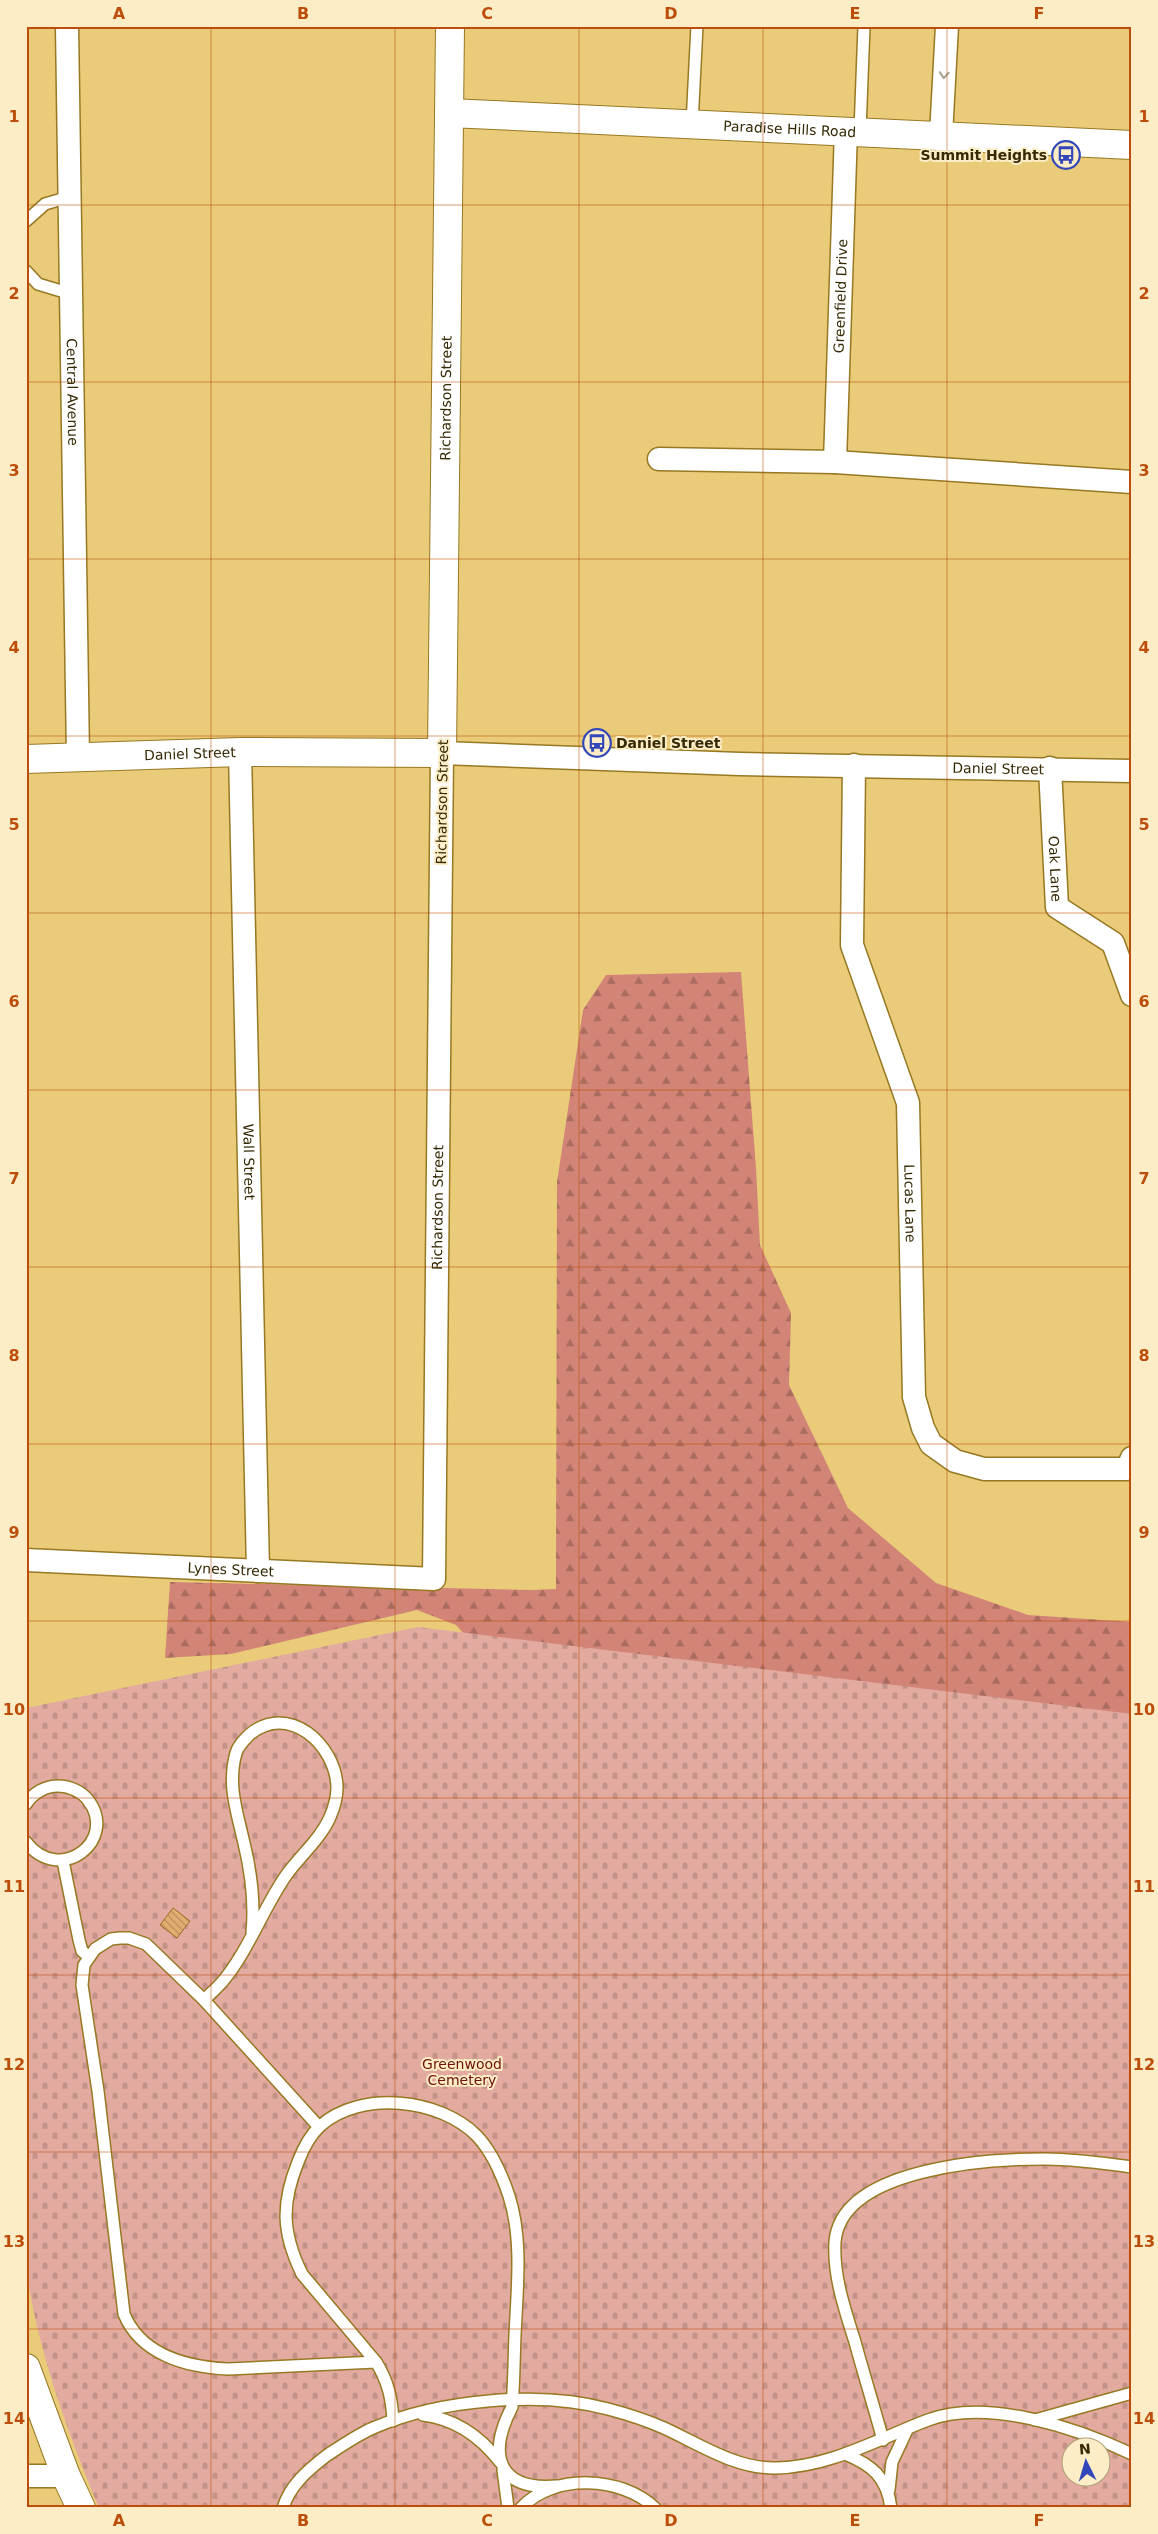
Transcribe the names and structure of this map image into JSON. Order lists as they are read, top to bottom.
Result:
{
  "streets": {
    "street": [
      "Paradise Hills Road",
      "Greenfield Drive",
      "Central Avenue",
      "Richardson Street",
      "Daniel Street",
      "Oak Lane",
      "Wall Street",
      "Lucas Lane",
      "Lynes Street"
    ]
  },
  "crossings": [
    ["Paradise Hills Road", "Greenfield Drive"],
    ["Paradise Hills Road", "Richardson Street"],
    ["Central Avenue", "Daniel Street"],
    ["Richardson Street", "Daniel Street"],
    ["Richardson Street", "Lynes Street"],
    ["Daniel Street", "Oak Lane"],
    ["Daniel Street", "Wall Street"],
    ["Daniel Street", "Lucas Lane"],
    ["Wall Street", "Lynes Street"]
  ],
  "parks": ["Greenwood Cemetery"],
  "places": {
    "bus stop": ["Summit Heights", "Daniel Street"]
  },
  "north": "top",
  "grid": {
    "columns": [
      "A",
      "B",
      "C",
      "D",
      "E",
      "F"
    ],
    "rows": [
      "1",
      "2",
      "3",
      "4",
      "5",
      "6",
      "7",
      "8",
      "9",
      "10",
      "11",
      "12",
      "13",
      "14"
    ]
  }
}
